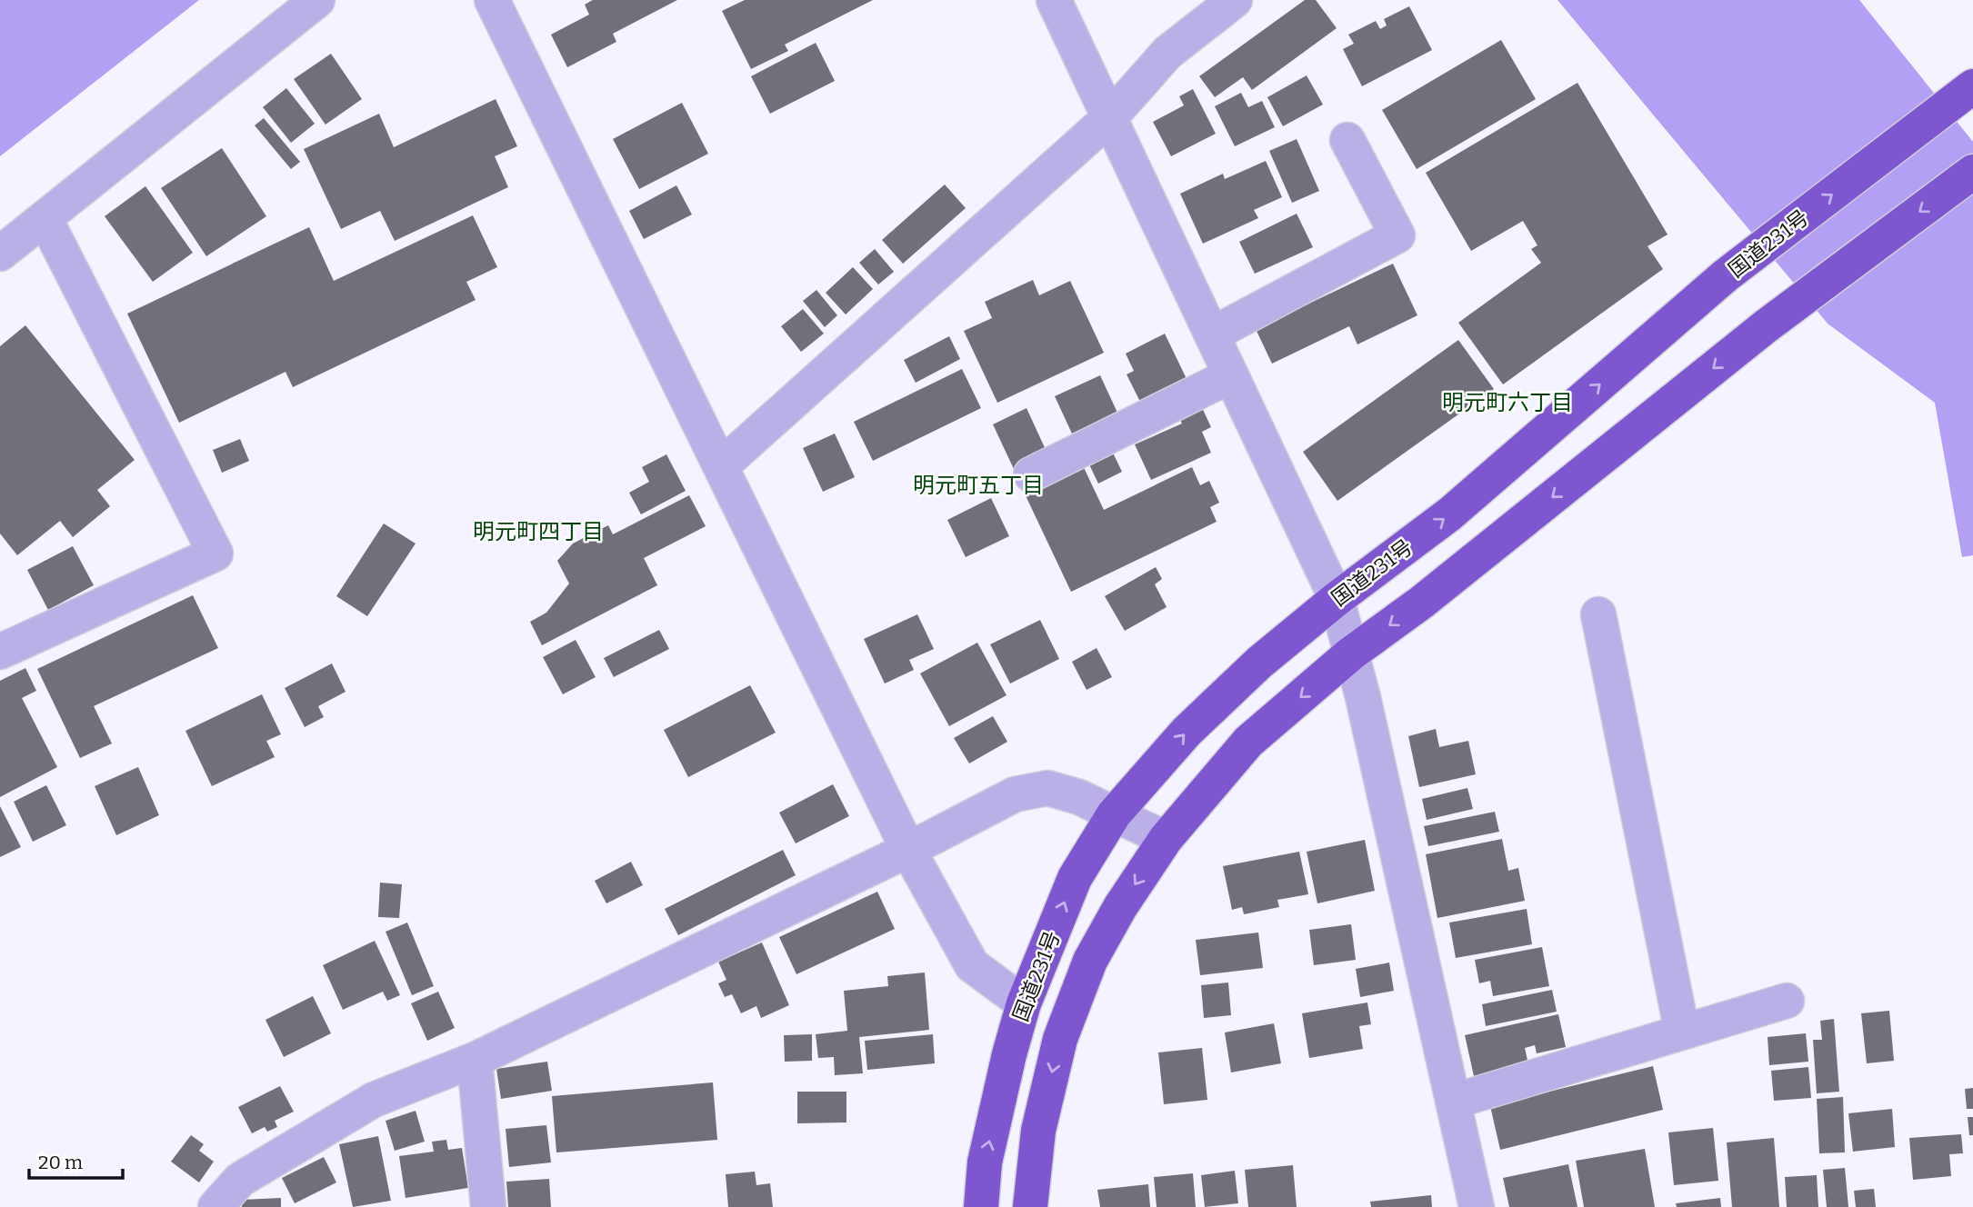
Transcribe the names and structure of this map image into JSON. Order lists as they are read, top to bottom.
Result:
{
  "streets": {
    "highway": ["国道231号"]
  },
  "districts": ["明元町六丁目", "明元町五丁目", "明元町四丁目"],
  "scale_bar": "20 m"
}
